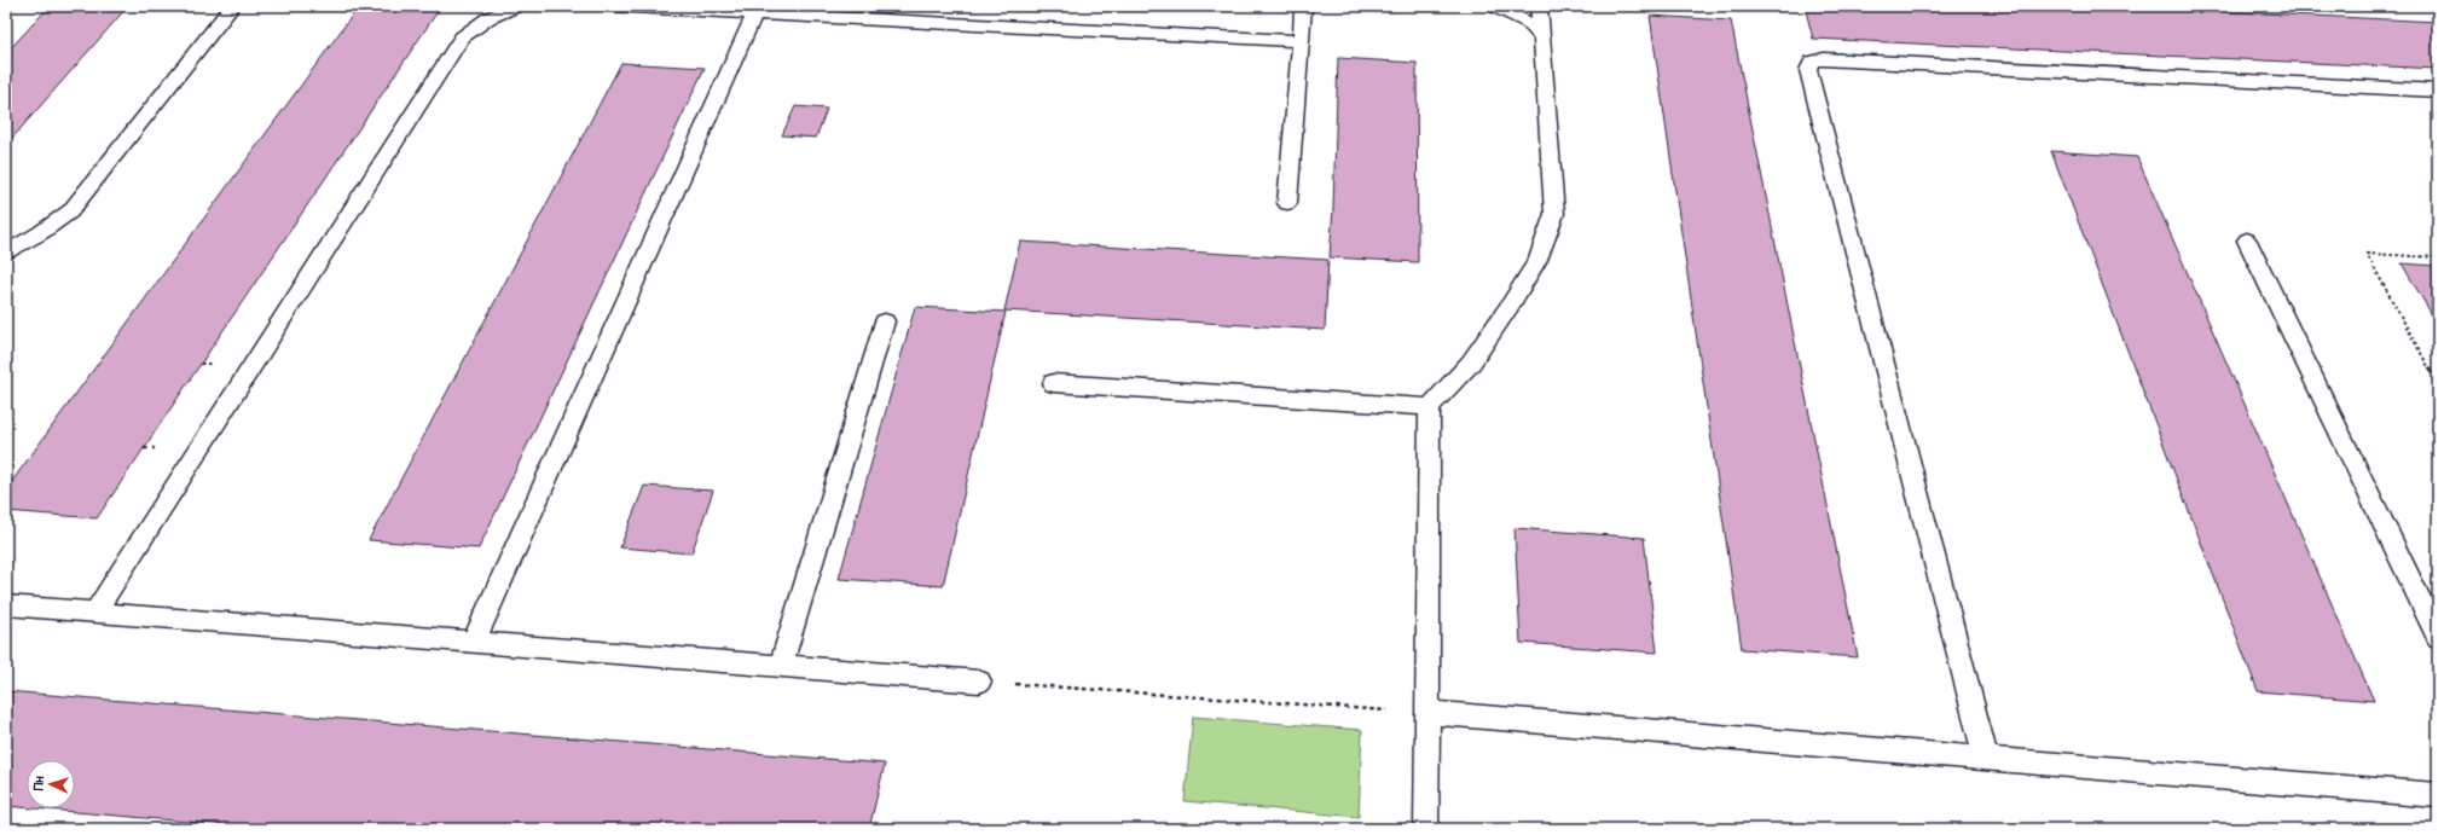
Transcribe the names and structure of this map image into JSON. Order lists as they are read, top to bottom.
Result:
{
  "north": "left"
}
